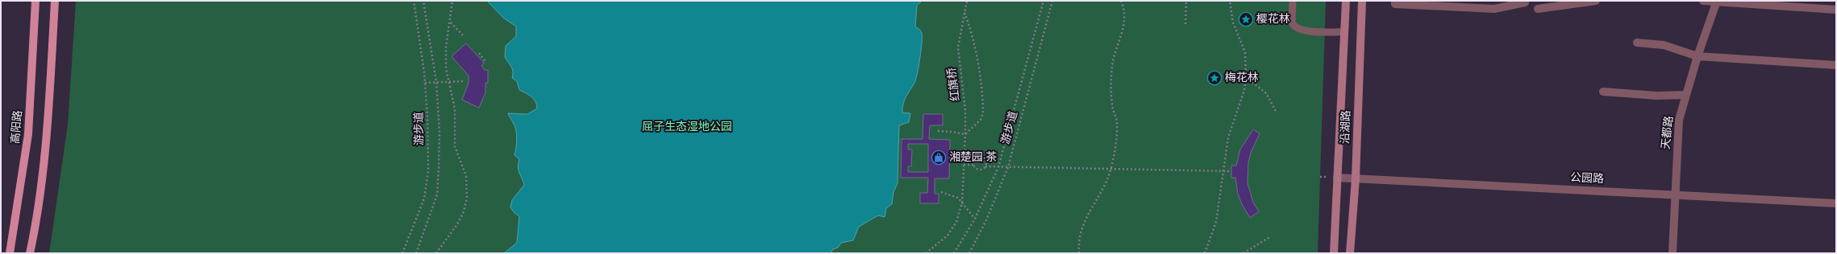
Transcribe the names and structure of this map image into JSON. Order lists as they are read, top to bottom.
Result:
{
  "streets": {
    "main road": ["高阳路", "沿湖路"],
    "street": ["天都路", "公园路"],
    "path": ["红旗桥", "游步道"]
  },
  "crossings": [
    ["沿湖路", "公园路"],
    ["天都路", "公园路"]
  ],
  "parks": ["屈子生态湿地公园"],
  "places": {
    "place": ["樱花林", "梅花林"],
    "shop": ["湘楚园·茶"]
  }
}
